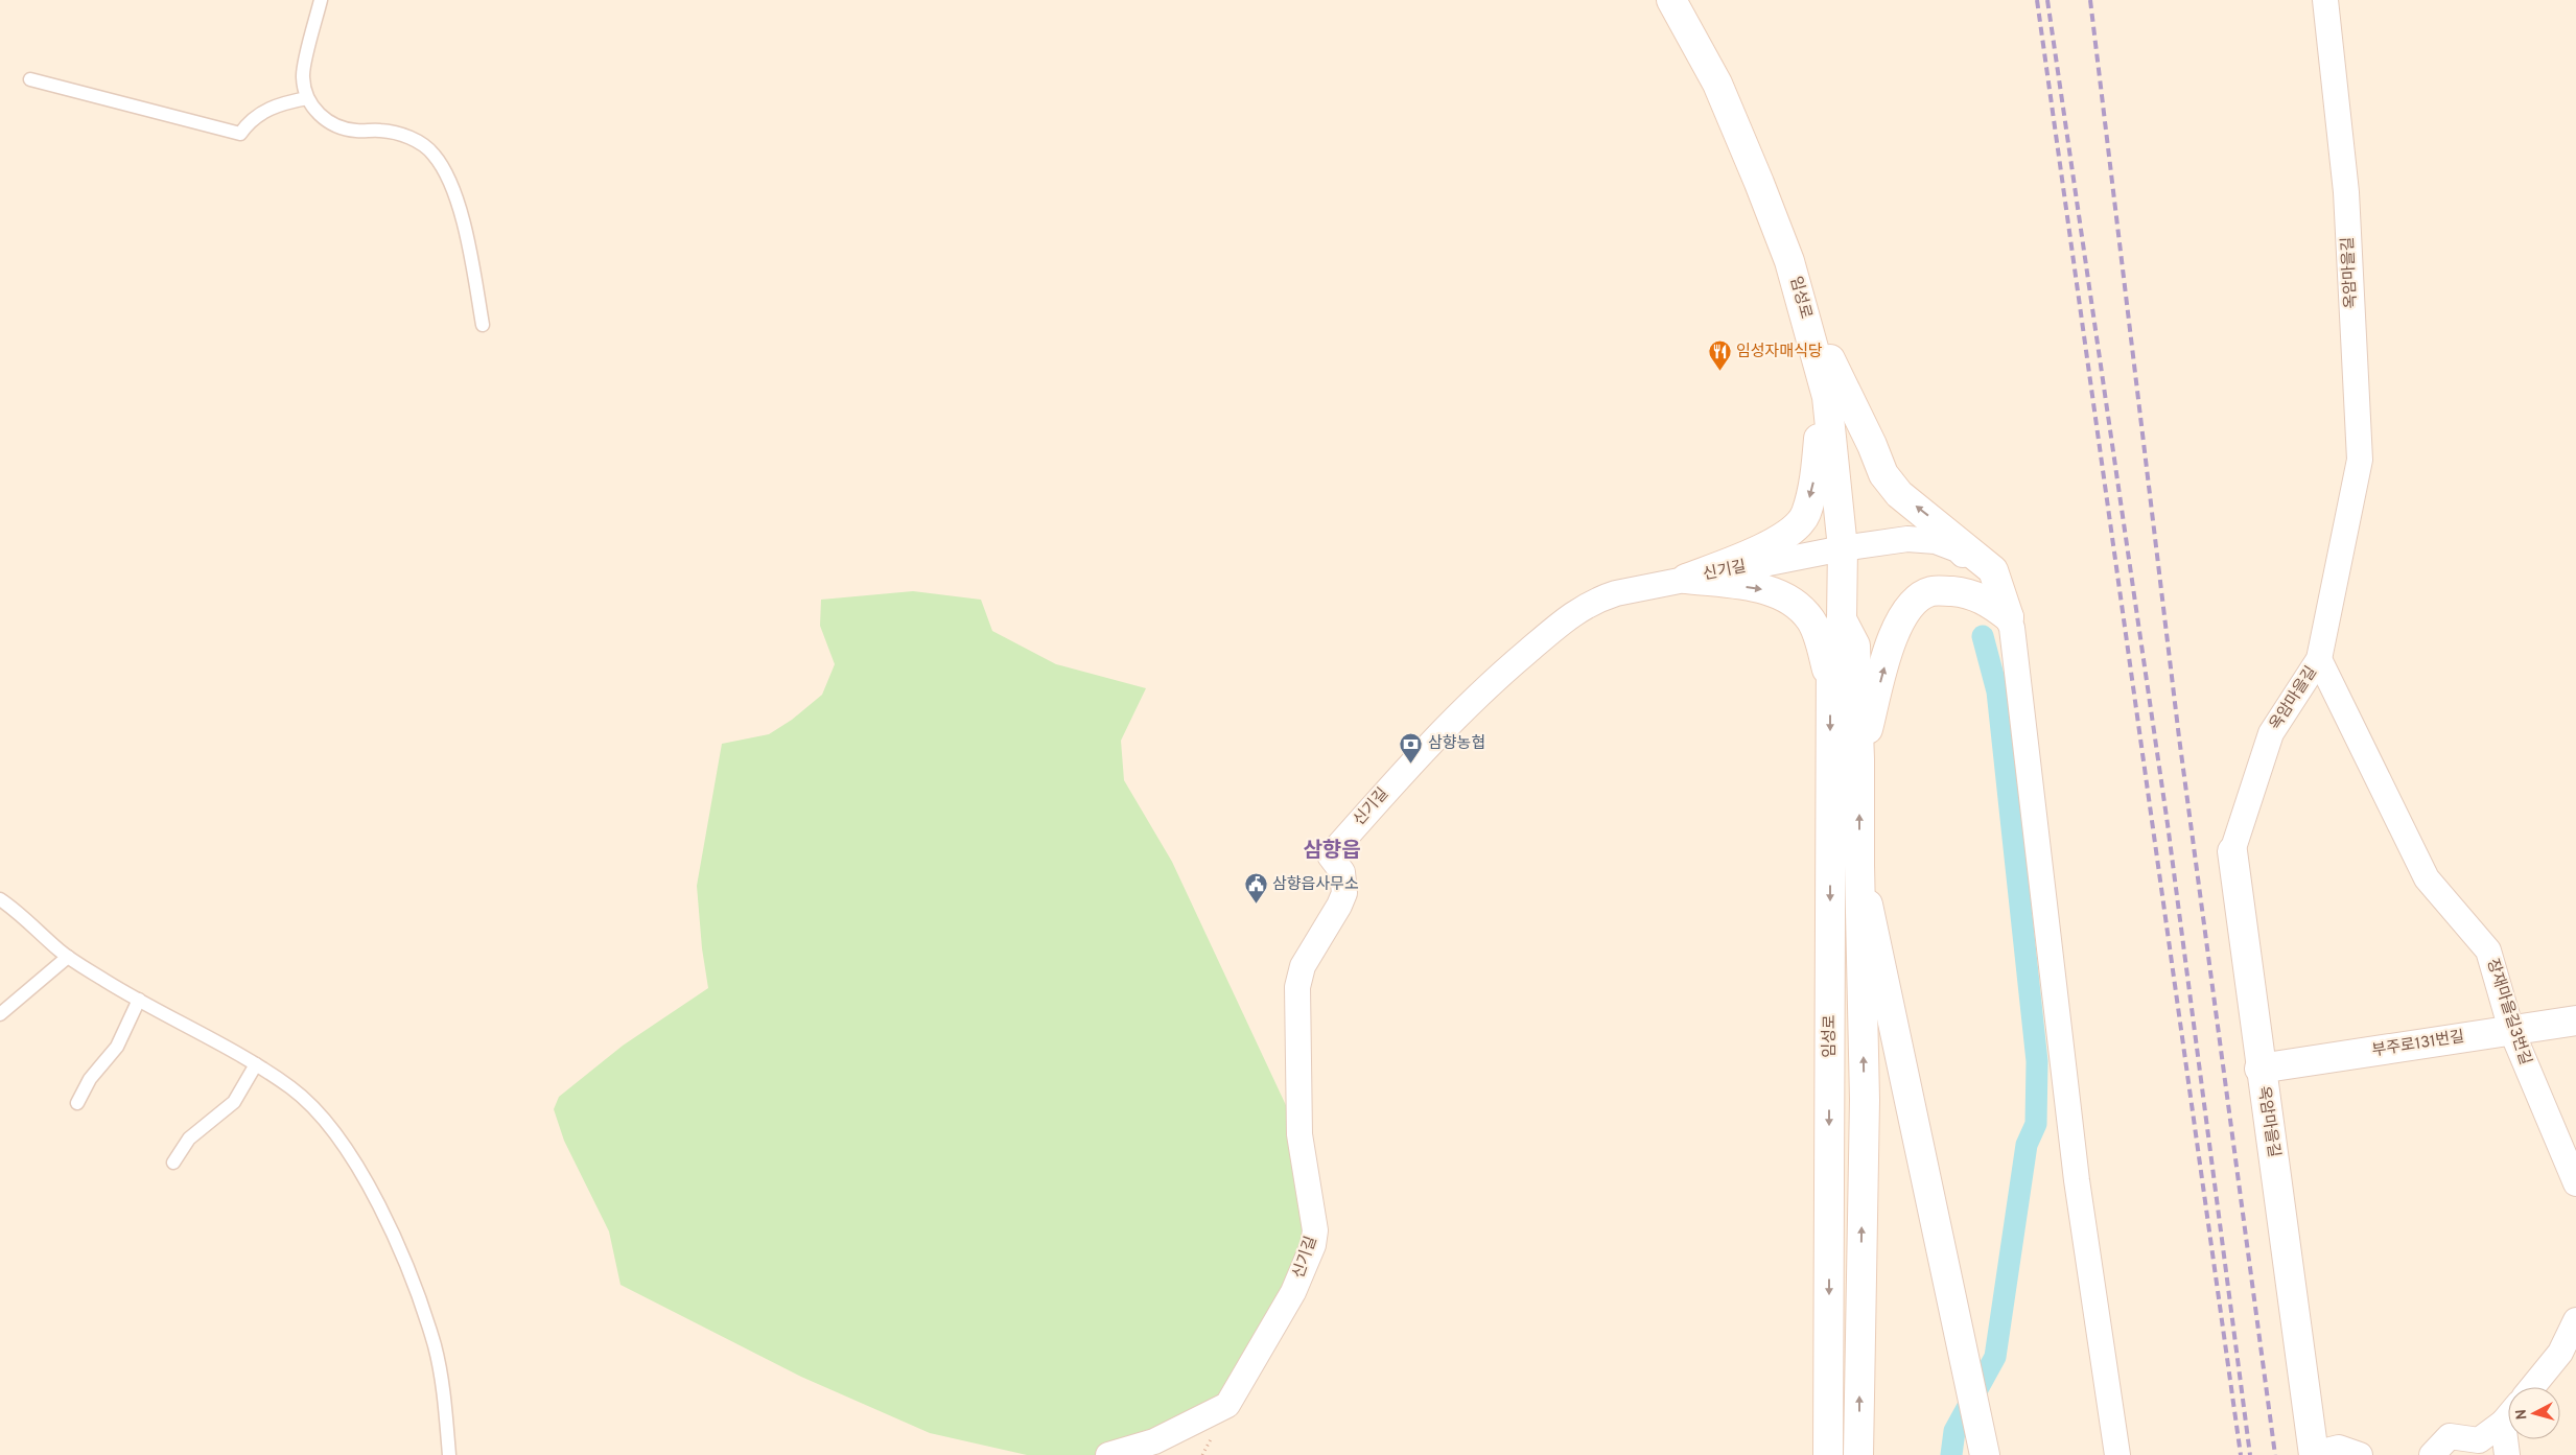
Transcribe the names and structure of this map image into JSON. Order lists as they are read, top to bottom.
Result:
{
  "streets": {
    "main road": ["옥암마을길", "임성로", "부주로131번길"],
    "street": ["신기길", "장재마을길3번길"]
  },
  "crossings": [
    ["옥암마을길", "장재마을길3번길"],
    ["옥암마을길", "부주로131번길"],
    ["임성로", "신기길"],
    ["장재마을길3번길", "부주로131번길"]
  ],
  "districts": ["삼향읍"],
  "places": {
    "restaurant": ["임성자매식당"],
    "bank": ["삼향농협"],
    "public building": ["삼향읍사무소"]
  },
  "north": "left"
}
